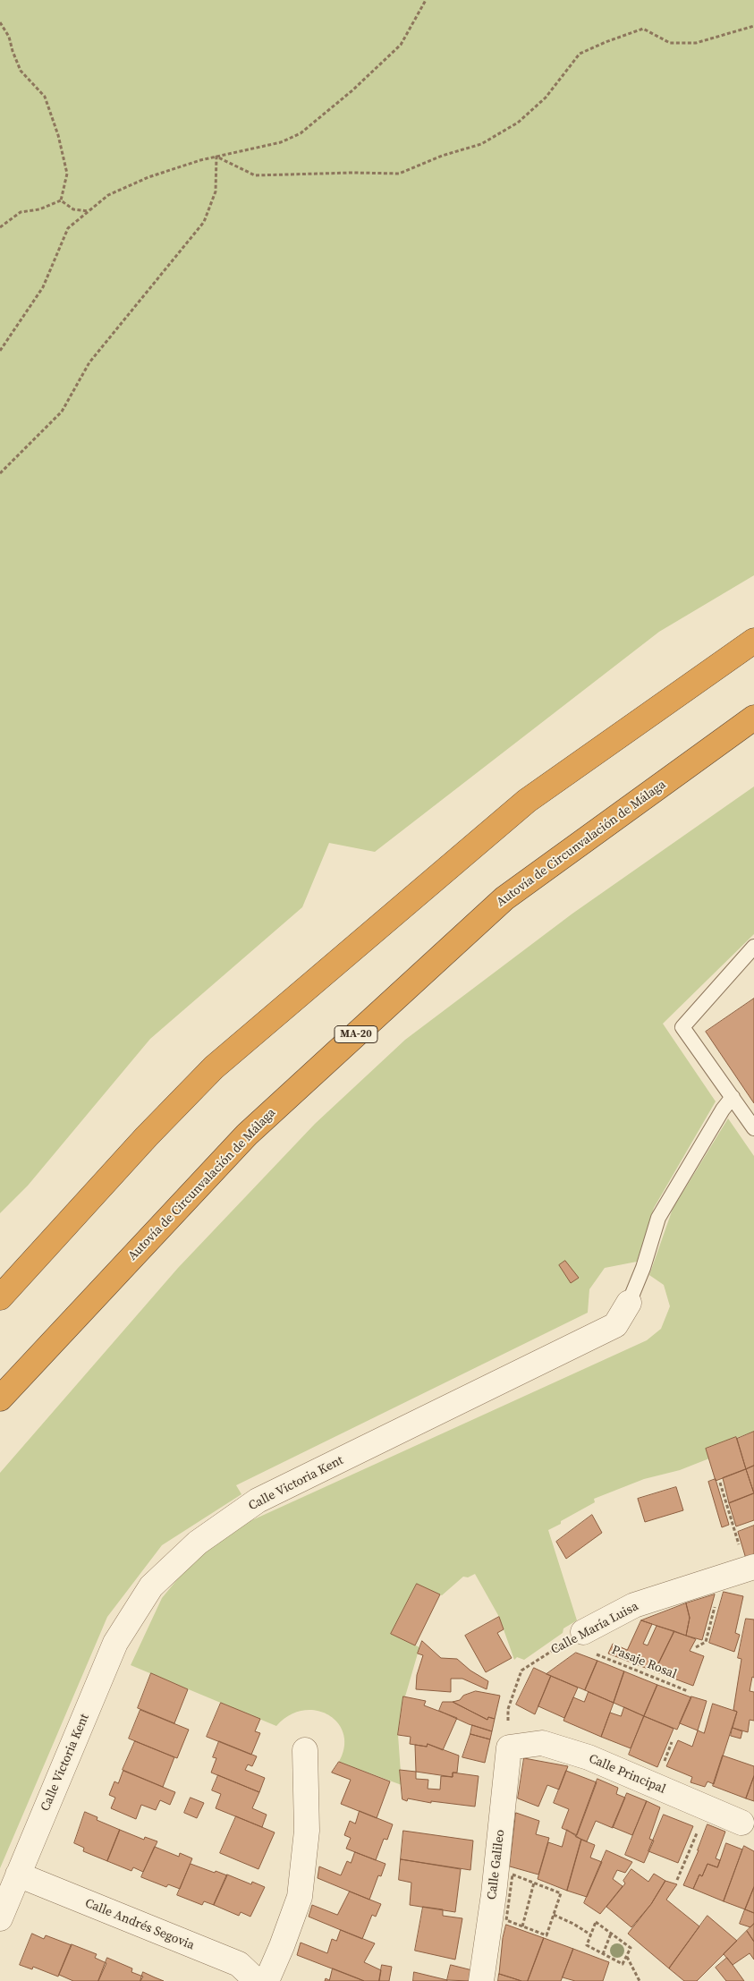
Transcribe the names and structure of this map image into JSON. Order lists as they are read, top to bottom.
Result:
{
  "streets": {
    "highway": ["Autovía de Circunvalación de Málaga", "MA-20"],
    "street": [
      "Calle Victoria Kent",
      "Calle María Luisa",
      "Calle Principal",
      "Calle Galileo",
      "Calle Andrés Segovia"
    ],
    "path": ["Pasaje Rosal"]
  },
  "crossings": [
    ["Calle Victoria Kent", "Calle Andrés Segovia"],
    ["Calle María Luisa", "Calle Principal"],
    ["Calle María Luisa", "Calle Galileo"],
    ["Calle Principal", "Calle Galileo"]
  ]
}
